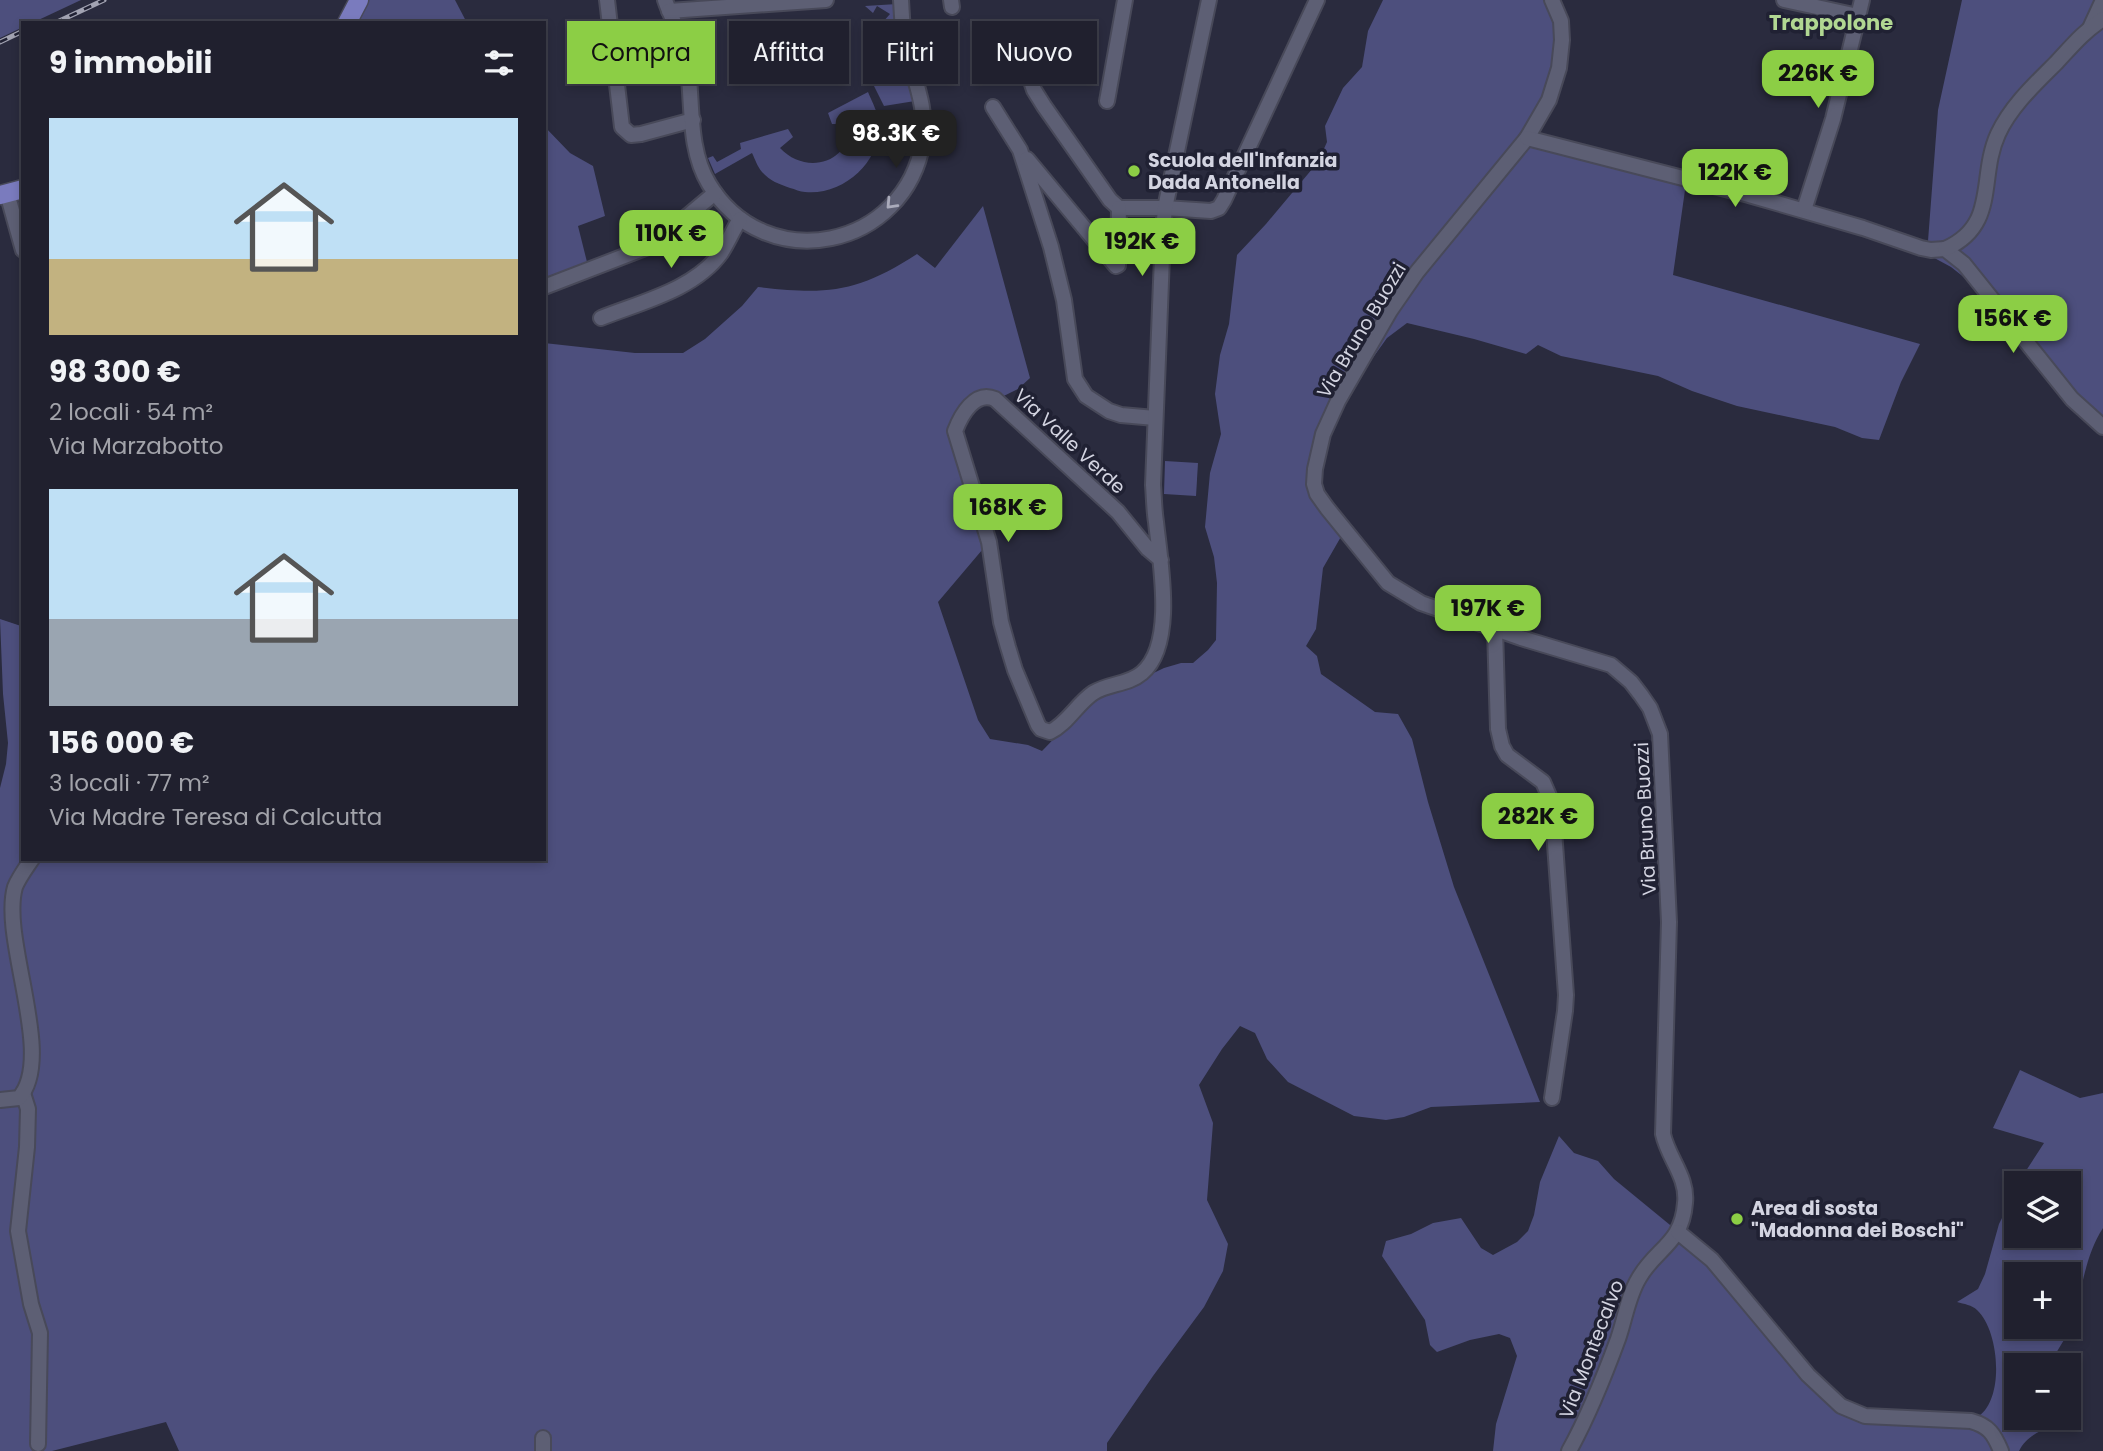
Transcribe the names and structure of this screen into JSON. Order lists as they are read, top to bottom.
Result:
{
  "streets": {
    "street": ["Via Bruno Buozzi", "Via Valle Verde", "Via Montecalvo"]
  },
  "crossings": [
    ["Via Bruno Buozzi", "Via Montecalvo"]
  ],
  "districts": ["Trappolone"],
  "places": ["Scuola dell'Infanzia Dada Antonella", "Area di sosta \"Madonna dei Boschi\""],
  "page": {
    "chip": [
      "Compra",
      "Affitta",
      "Filtri",
      "Nuovo"
    ],
    "heading": "9 immobili",
    "price": [
      "226K €",
      "98.3K €",
      "122K €",
      "110K €",
      "192K €",
      "156K €",
      "168K €",
      "197K €",
      "282K €"
    ],
    "list": [
      {
        "name": "98 300 €",
        "note": "2 locali · 54 m² · Via Marzabotto"
      },
      {
        "name": "156 000 €",
        "note": "3 locali · 77 m² · Via Madre Teresa di Calcutta"
      }
    ],
    "map_buttons": ["+", "−"]
  }
}
